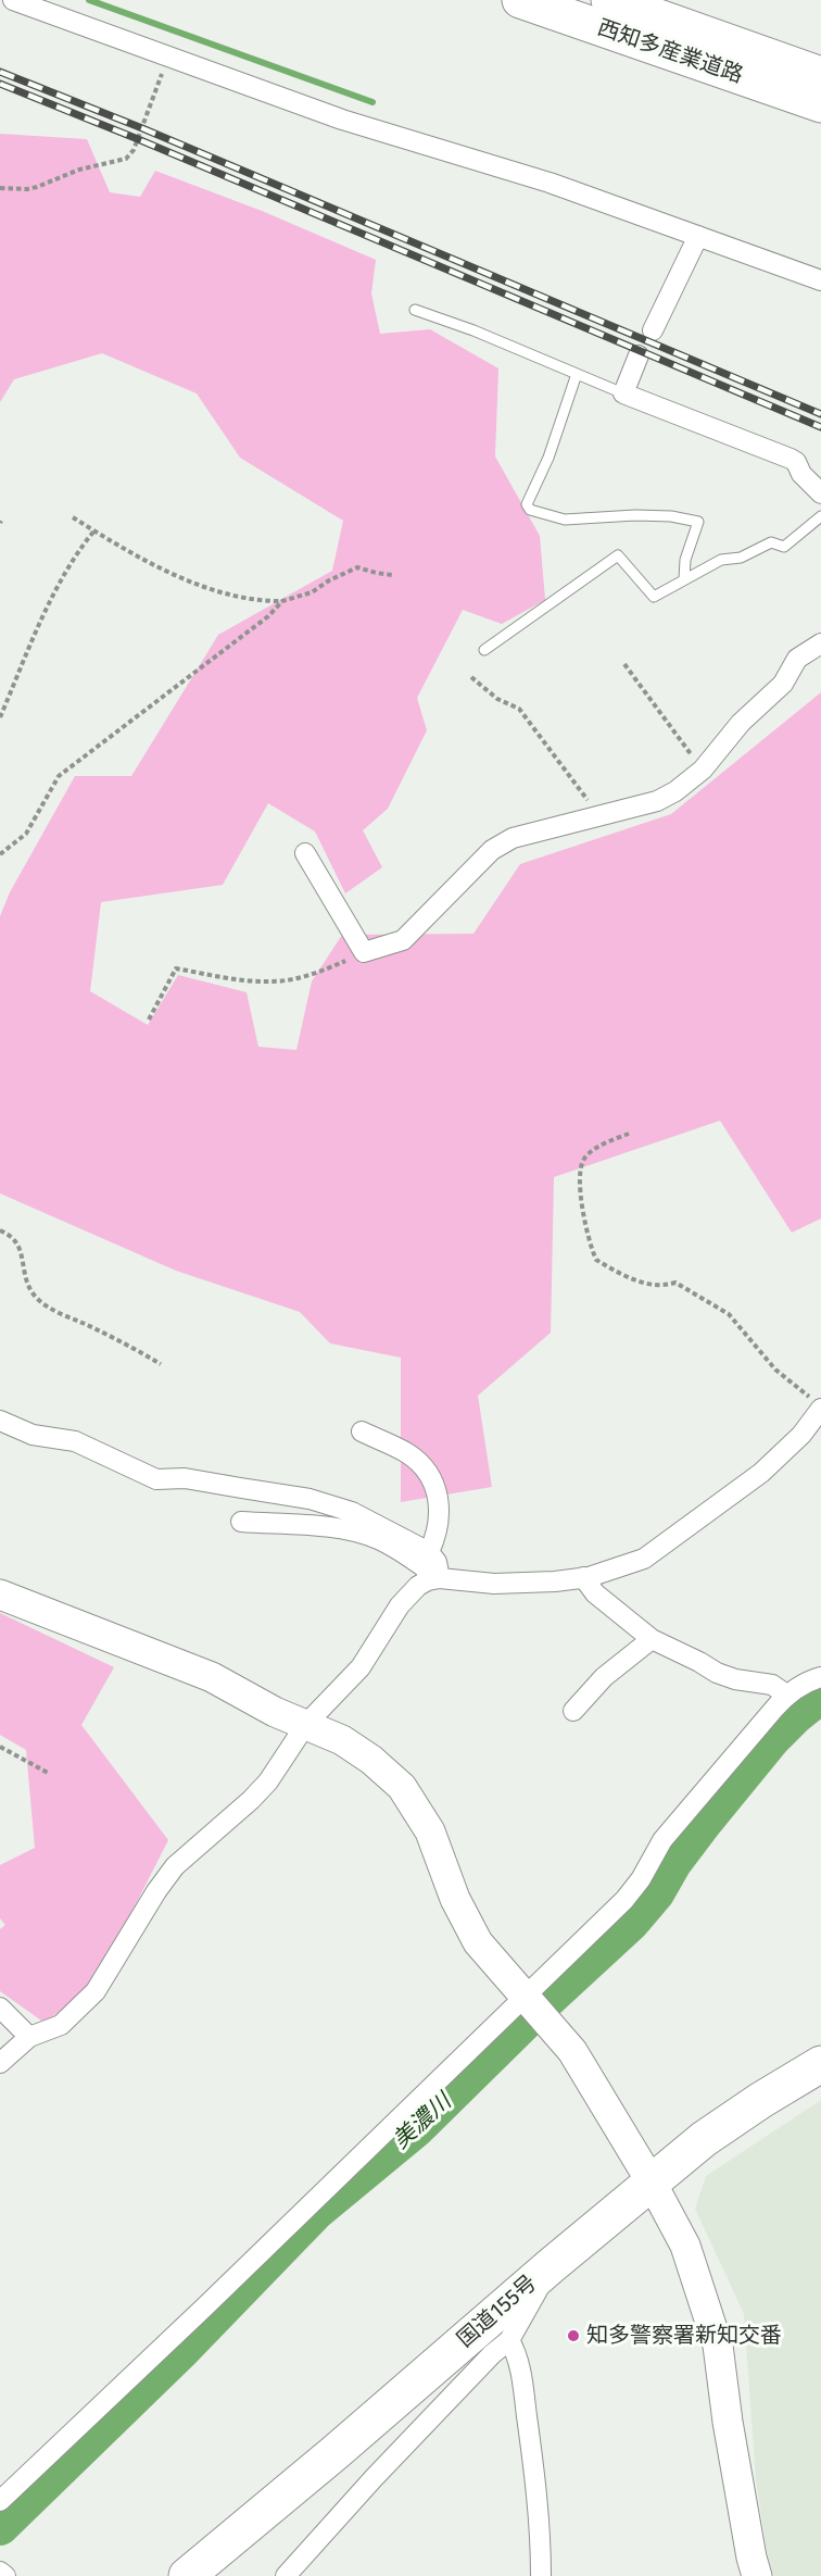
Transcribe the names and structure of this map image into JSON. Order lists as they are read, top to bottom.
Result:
{
  "streets": {
    "highway": ["西知多産業道路", "国道155号"]
  },
  "water": ["美濃川"],
  "places": ["知多警察署新知交番"]
}
